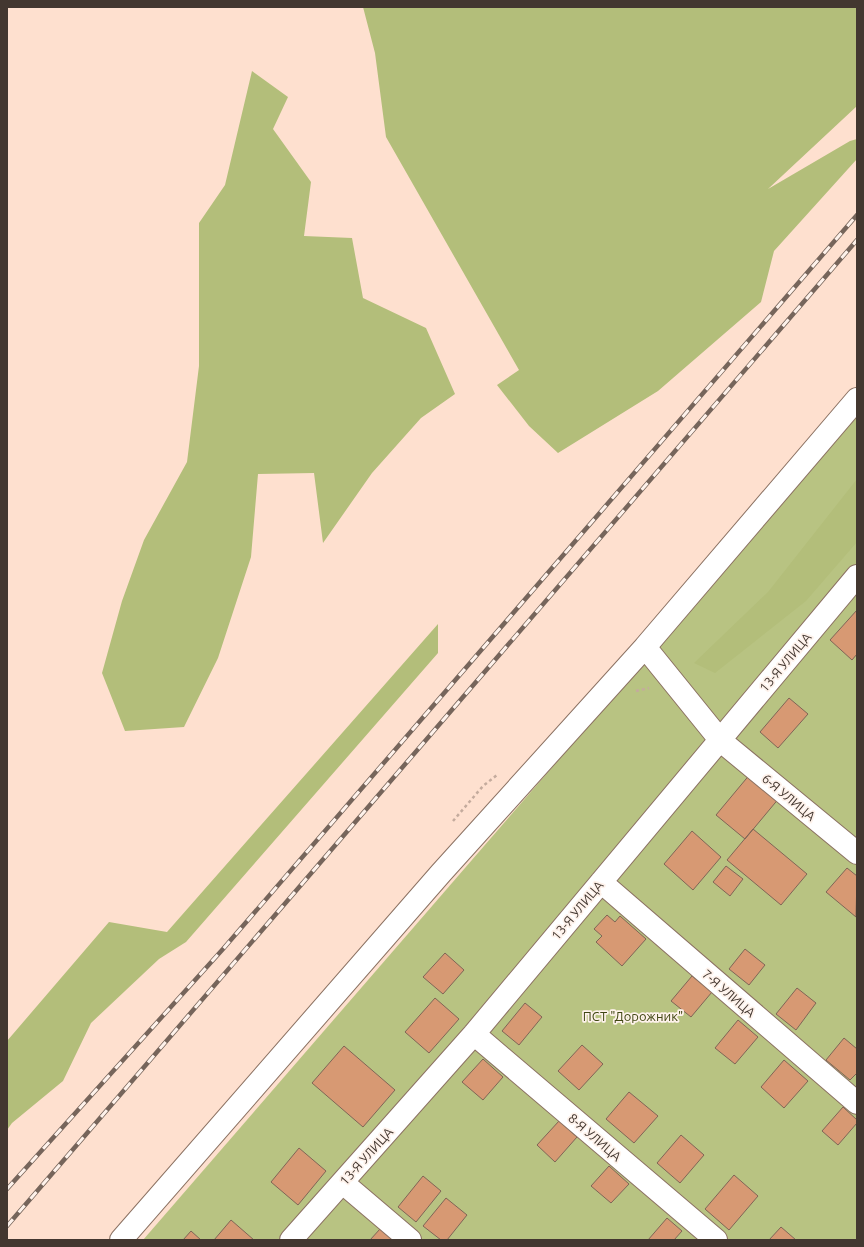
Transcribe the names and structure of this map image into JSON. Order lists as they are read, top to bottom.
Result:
{
  "streets": {
    "street": [
      "13-Я УЛИЦА",
      "6-Я УЛИЦА",
      "7-Я УЛИЦА",
      "8-Я УЛИЦА"
    ]
  },
  "crossings": [
    ["13-Я УЛИЦА", "6-Я УЛИЦА"],
    ["13-Я УЛИЦА", "7-Я УЛИЦА"],
    ["13-Я УЛИЦА", "8-Я УЛИЦА"]
  ],
  "parks": ["ПСТ \"Дорожник\""]
}
